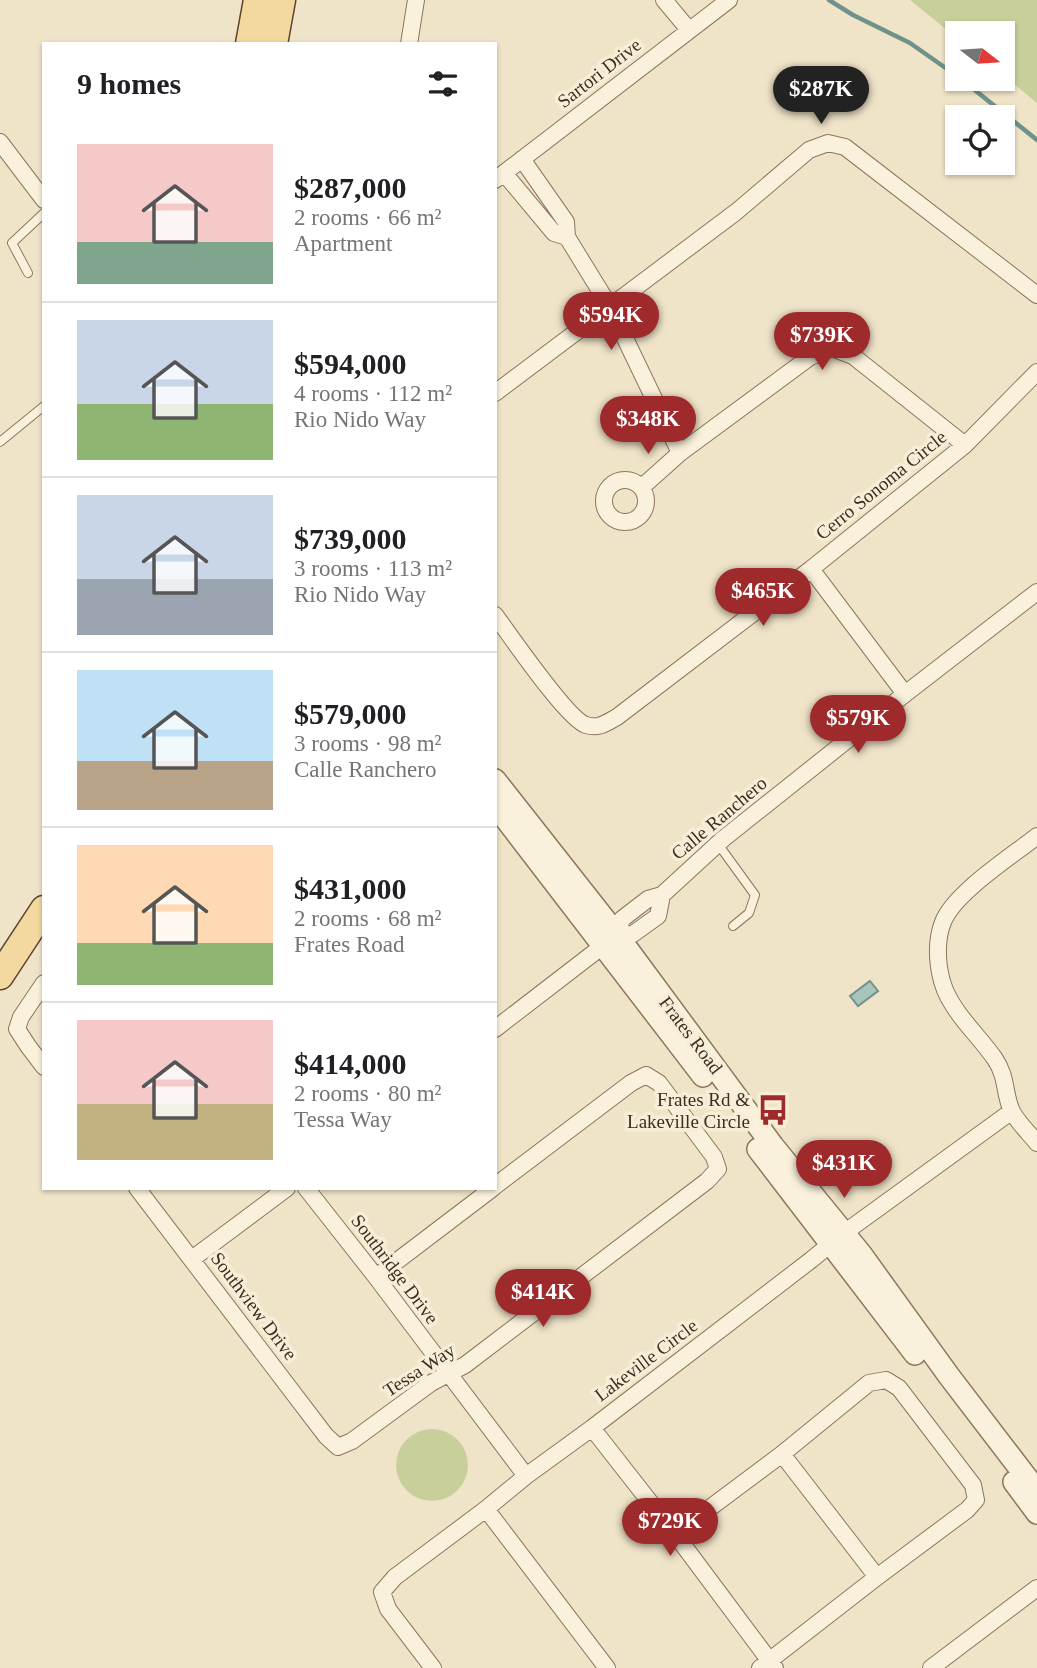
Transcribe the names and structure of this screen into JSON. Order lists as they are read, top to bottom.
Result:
{
  "streets": {
    "street": [
      "Sartori Drive",
      "Cerro Sonoma Circle",
      "Calle Ranchero",
      "Frates Road",
      "Southridge Drive",
      "Southview Drive",
      "Lakeville Circle",
      "Tessa Way"
    ]
  },
  "crossings": [
    ["Calle Ranchero", "Frates Road"],
    ["Frates Road", "Lakeville Circle"],
    ["Southridge Drive", "Lakeville Circle"],
    ["Southridge Drive", "Tessa Way"],
    ["Southview Drive", "Tessa Way"]
  ],
  "places": {
    "bus stop": ["Frates Rd & Lakeville Circle"]
  },
  "north": "right",
  "page": {
    "heading": "9 homes",
    "price": [
      "$287K",
      "$594K",
      "$739K",
      "$348K",
      "$465K",
      "$579K",
      "$431K",
      "$414K",
      "$729K"
    ],
    "list": [
      {
        "name": "$287,000",
        "note": "2 rooms · 66 m² · Apartment"
      },
      {
        "name": "$594,000",
        "note": "4 rooms · 112 m² · Rio Nido Way"
      },
      {
        "name": "$739,000",
        "note": "3 rooms · 113 m² · Rio Nido Way"
      },
      {
        "name": "$579,000",
        "note": "3 rooms · 98 m² · Calle Ranchero"
      },
      {
        "name": "$431,000",
        "note": "2 rooms · 68 m² · Frates Road"
      },
      {
        "name": "$414,000",
        "note": "2 rooms · 80 m² · Tessa Way"
      }
    ]
  }
}
